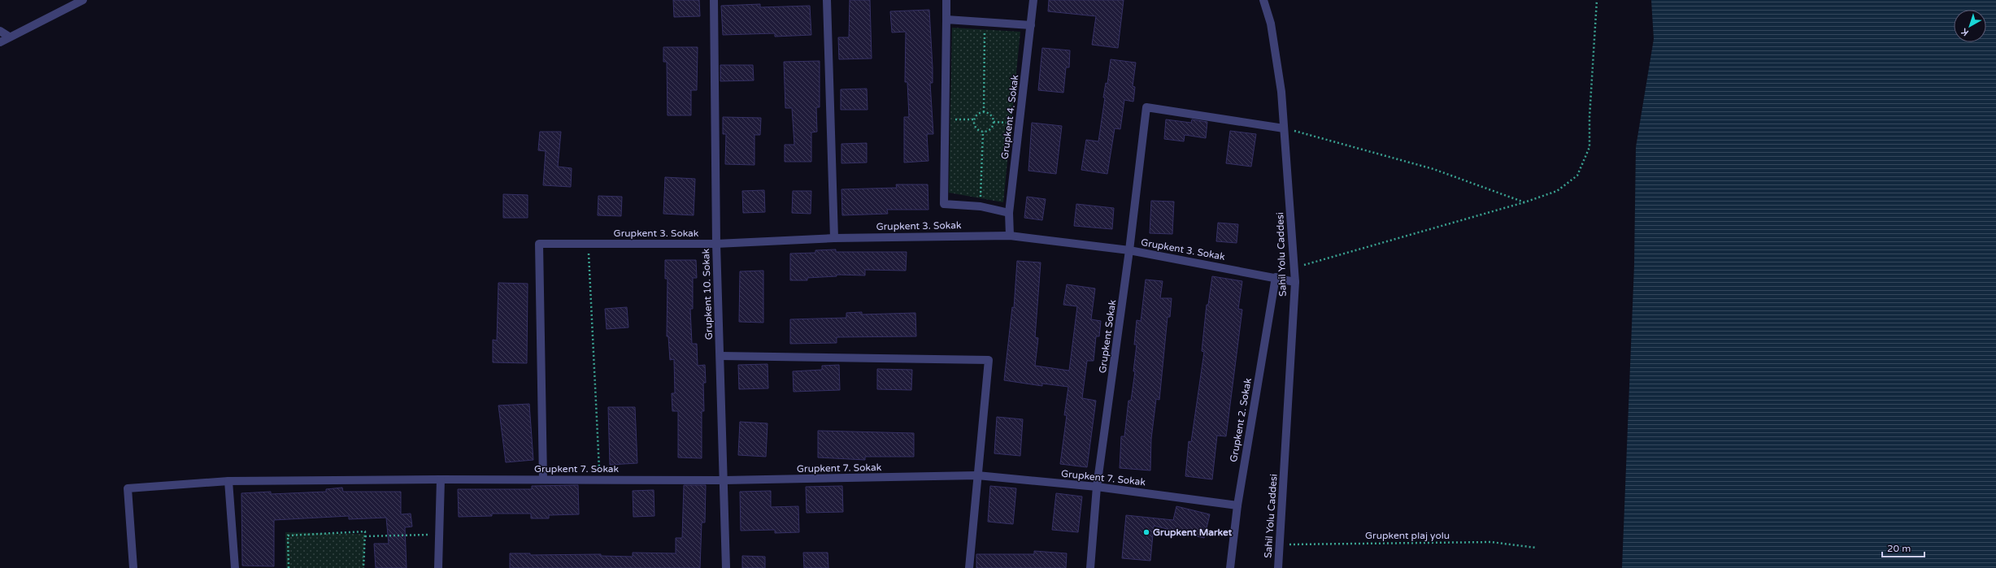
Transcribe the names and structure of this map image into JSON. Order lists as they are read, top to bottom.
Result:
{
  "streets": {
    "street": [
      "Grupkent 4. Sokak",
      "Grupkent 3. Sokak",
      "Sahil Yolu Caddesi",
      "Grupkent 10. Sokak",
      "Grupkent Sokak",
      "Grupkent 2. Sokak",
      "Grupkent 7. Sokak"
    ],
    "path": ["Grupkent plaj yolu"]
  },
  "crossings": [
    ["Grupkent 4. Sokak", "Grupkent 3. Sokak"],
    ["Grupkent 3. Sokak", "Sahil Yolu Caddesi"],
    ["Grupkent 3. Sokak", "Grupkent 10. Sokak"],
    ["Grupkent 3. Sokak", "Grupkent Sokak"],
    ["Grupkent 3. Sokak", "Grupkent 2. Sokak"],
    ["Grupkent 3. Sokak", "Grupkent 7. Sokak"],
    ["Sahil Yolu Caddesi", "Grupkent Sokak"],
    ["Sahil Yolu Caddesi", "Grupkent plaj yolu"],
    ["Grupkent 10. Sokak", "Grupkent 7. Sokak"],
    ["Grupkent Sokak", "Grupkent 7. Sokak"],
    ["Grupkent 2. Sokak", "Grupkent 7. Sokak"]
  ],
  "places": ["Grupkent Market"],
  "scale_bar": "20 m",
  "north": "bottom left"
}
